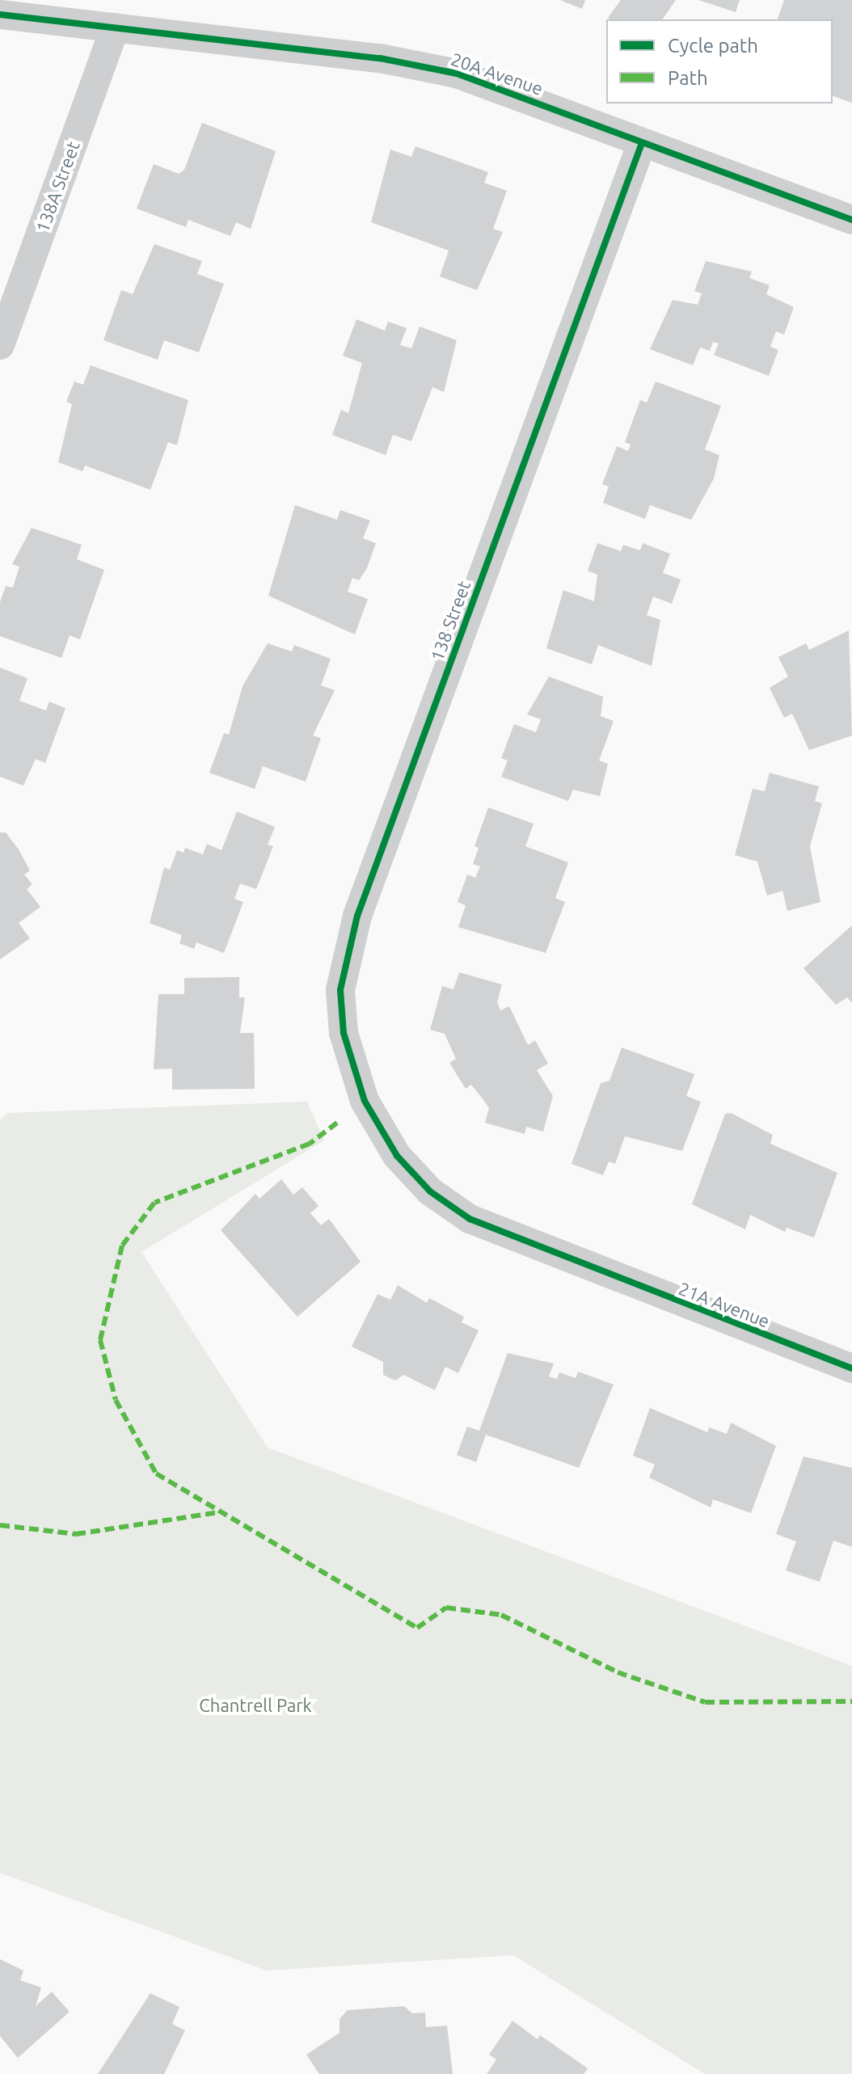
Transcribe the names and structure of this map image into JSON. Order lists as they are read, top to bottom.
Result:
{
  "streets": {
    "street": [
      "20A Avenue",
      "138A Street",
      "138 Street",
      "21A Avenue"
    ]
  },
  "crossings": [
    ["20A Avenue", "138A Street"],
    ["20A Avenue", "138 Street"],
    ["138 Street", "21A Avenue"]
  ],
  "parks": ["Chantrell Park"],
  "legend": ["Cycle path", "Path"]
}
